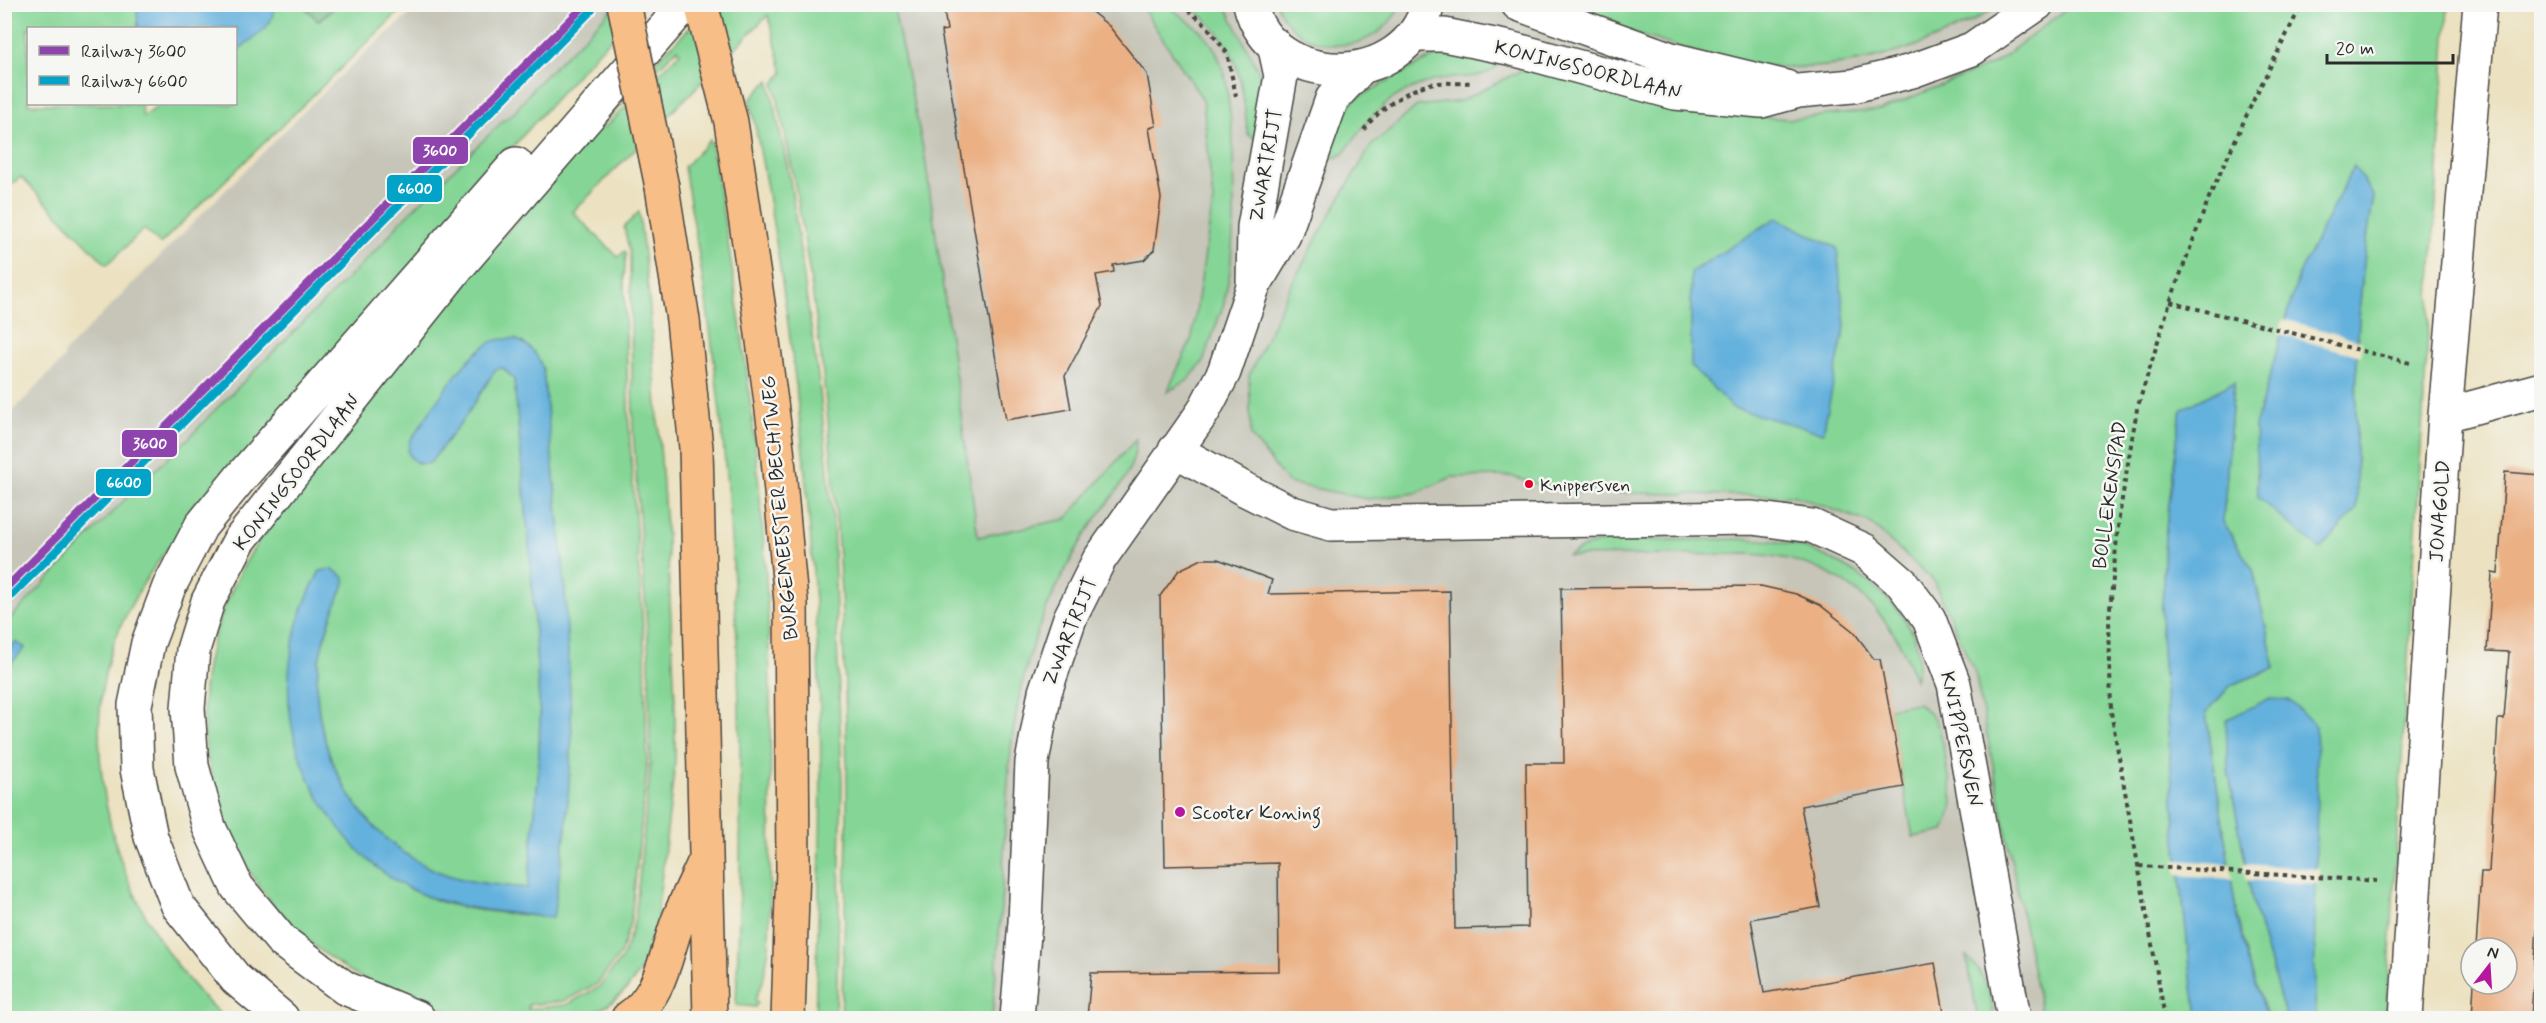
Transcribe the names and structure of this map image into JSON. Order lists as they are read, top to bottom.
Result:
{
  "streets": {
    "main road": ["BURGEMEESTER BECHTWEG"],
    "street": [
      "KONINGSOORDLAAN",
      "ZWARTRIJT",
      "JONAGOLD",
      "KNIPPERSVEN"
    ],
    "path": ["BOLLEKENSPAD"]
  },
  "crossings": [
    ["ZWARTRIJT", "KNIPPERSVEN"]
  ],
  "places": ["Knippersven", "Scooter Koning"],
  "lines": ["rail line 3600", "rail line 6600"],
  "legend": ["Railway 3600", "Railway 6600"],
  "scale_bar": "20 m",
  "north": "top"
}
